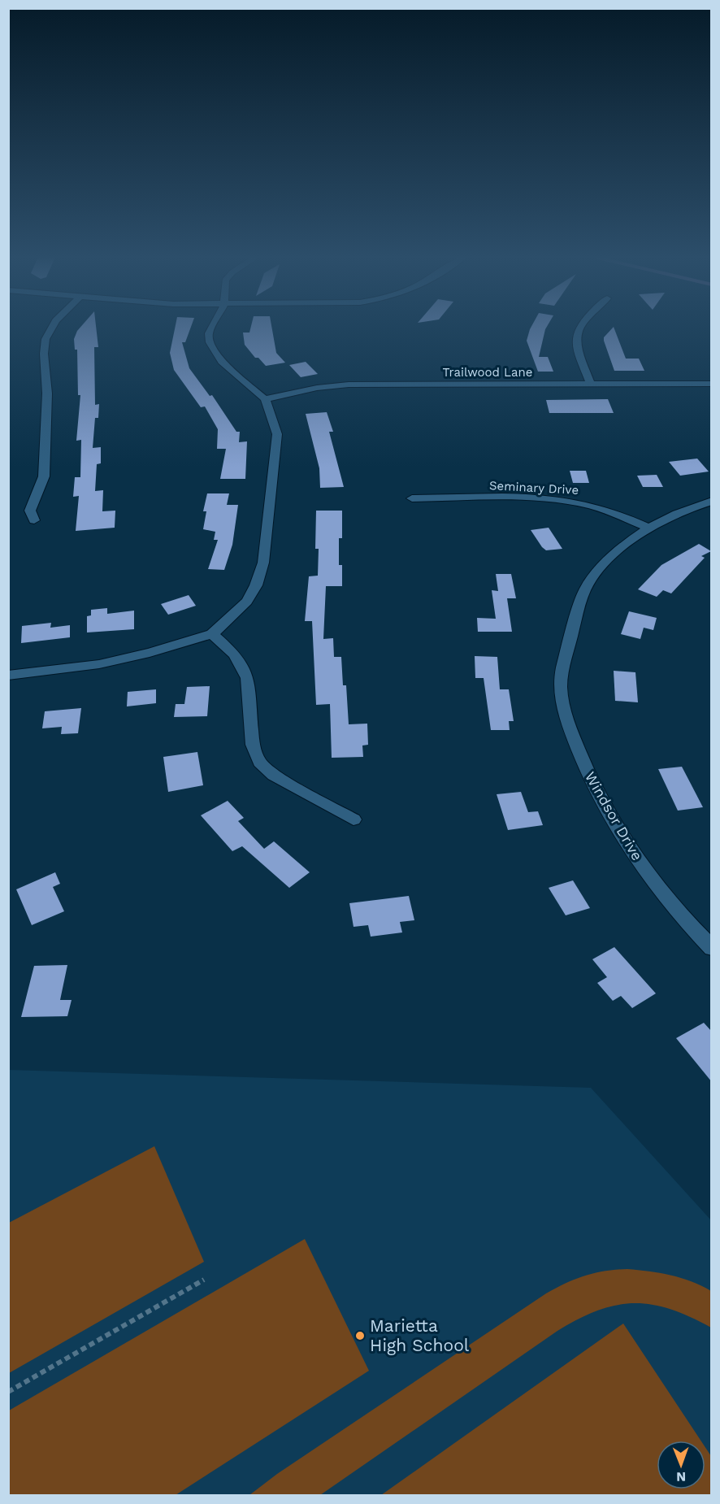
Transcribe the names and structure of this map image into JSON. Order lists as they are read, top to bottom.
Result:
{
  "streets": {
    "street": ["Trailwood Lane", "Seminary Drive", "Windsor Drive"]
  },
  "crossings": [
    ["Seminary Drive", "Windsor Drive"]
  ],
  "places": ["Marietta High School"],
  "north": "bottom"
}
